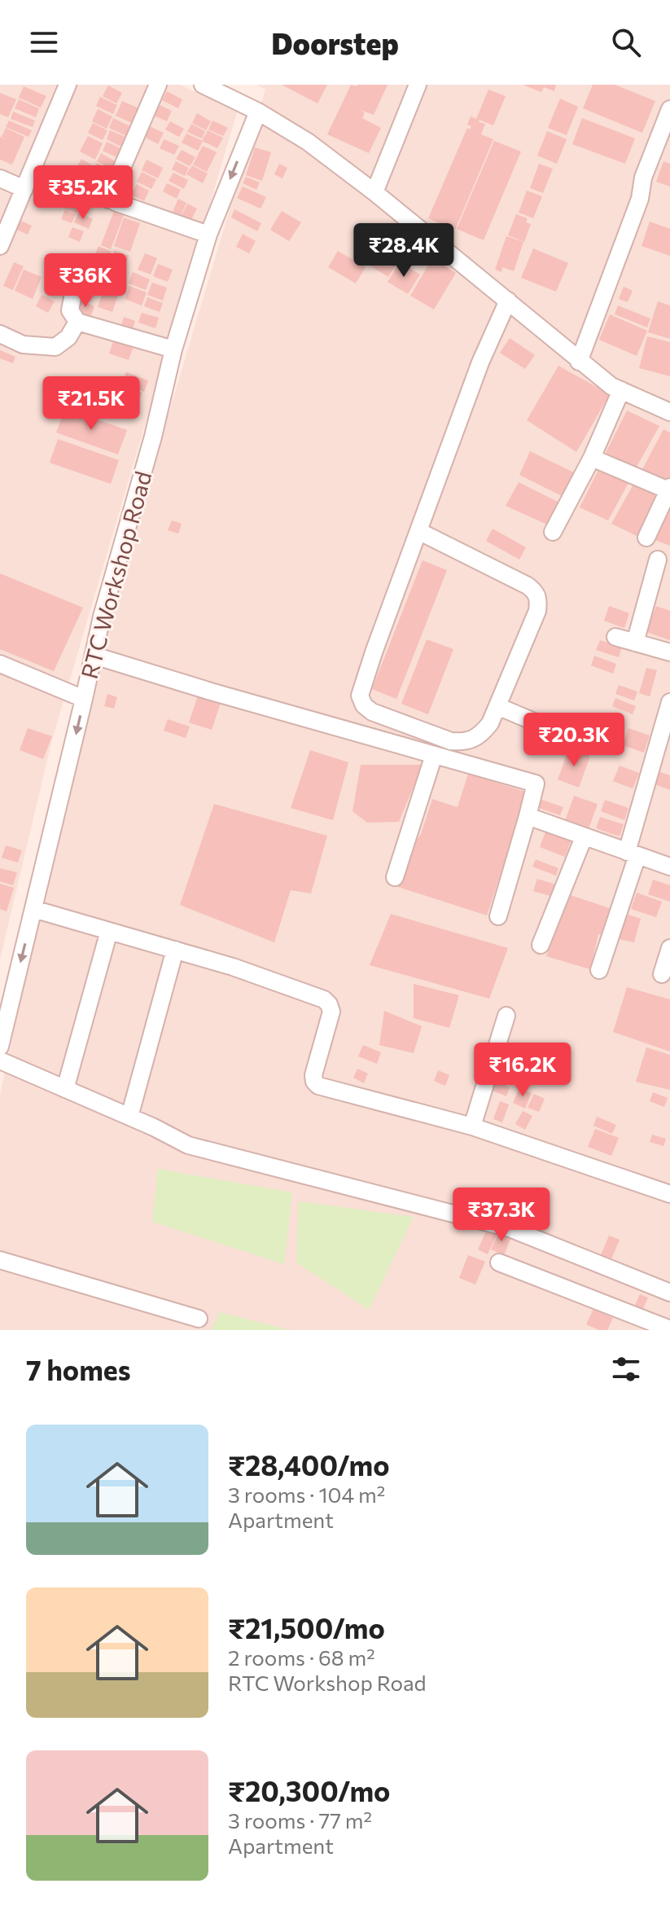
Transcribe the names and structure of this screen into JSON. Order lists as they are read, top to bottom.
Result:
{
  "streets": {
    "street": ["RTC Workshop Road"]
  },
  "page": {
    "header": "Doorstep",
    "price": [
      "₹35.2K",
      "₹28.4K",
      "₹36K",
      "₹21.5K",
      "₹20.3K",
      "₹16.2K",
      "₹37.3K"
    ],
    "heading": "7 homes",
    "list": [
      {
        "name": "₹28,400/mo",
        "note": "3 rooms · 104 m² · Apartment"
      },
      {
        "name": "₹21,500/mo",
        "note": "2 rooms · 68 m² · RTC Workshop Road"
      },
      {
        "name": "₹20,300/mo",
        "note": "3 rooms · 77 m² · Apartment"
      }
    ]
  }
}
